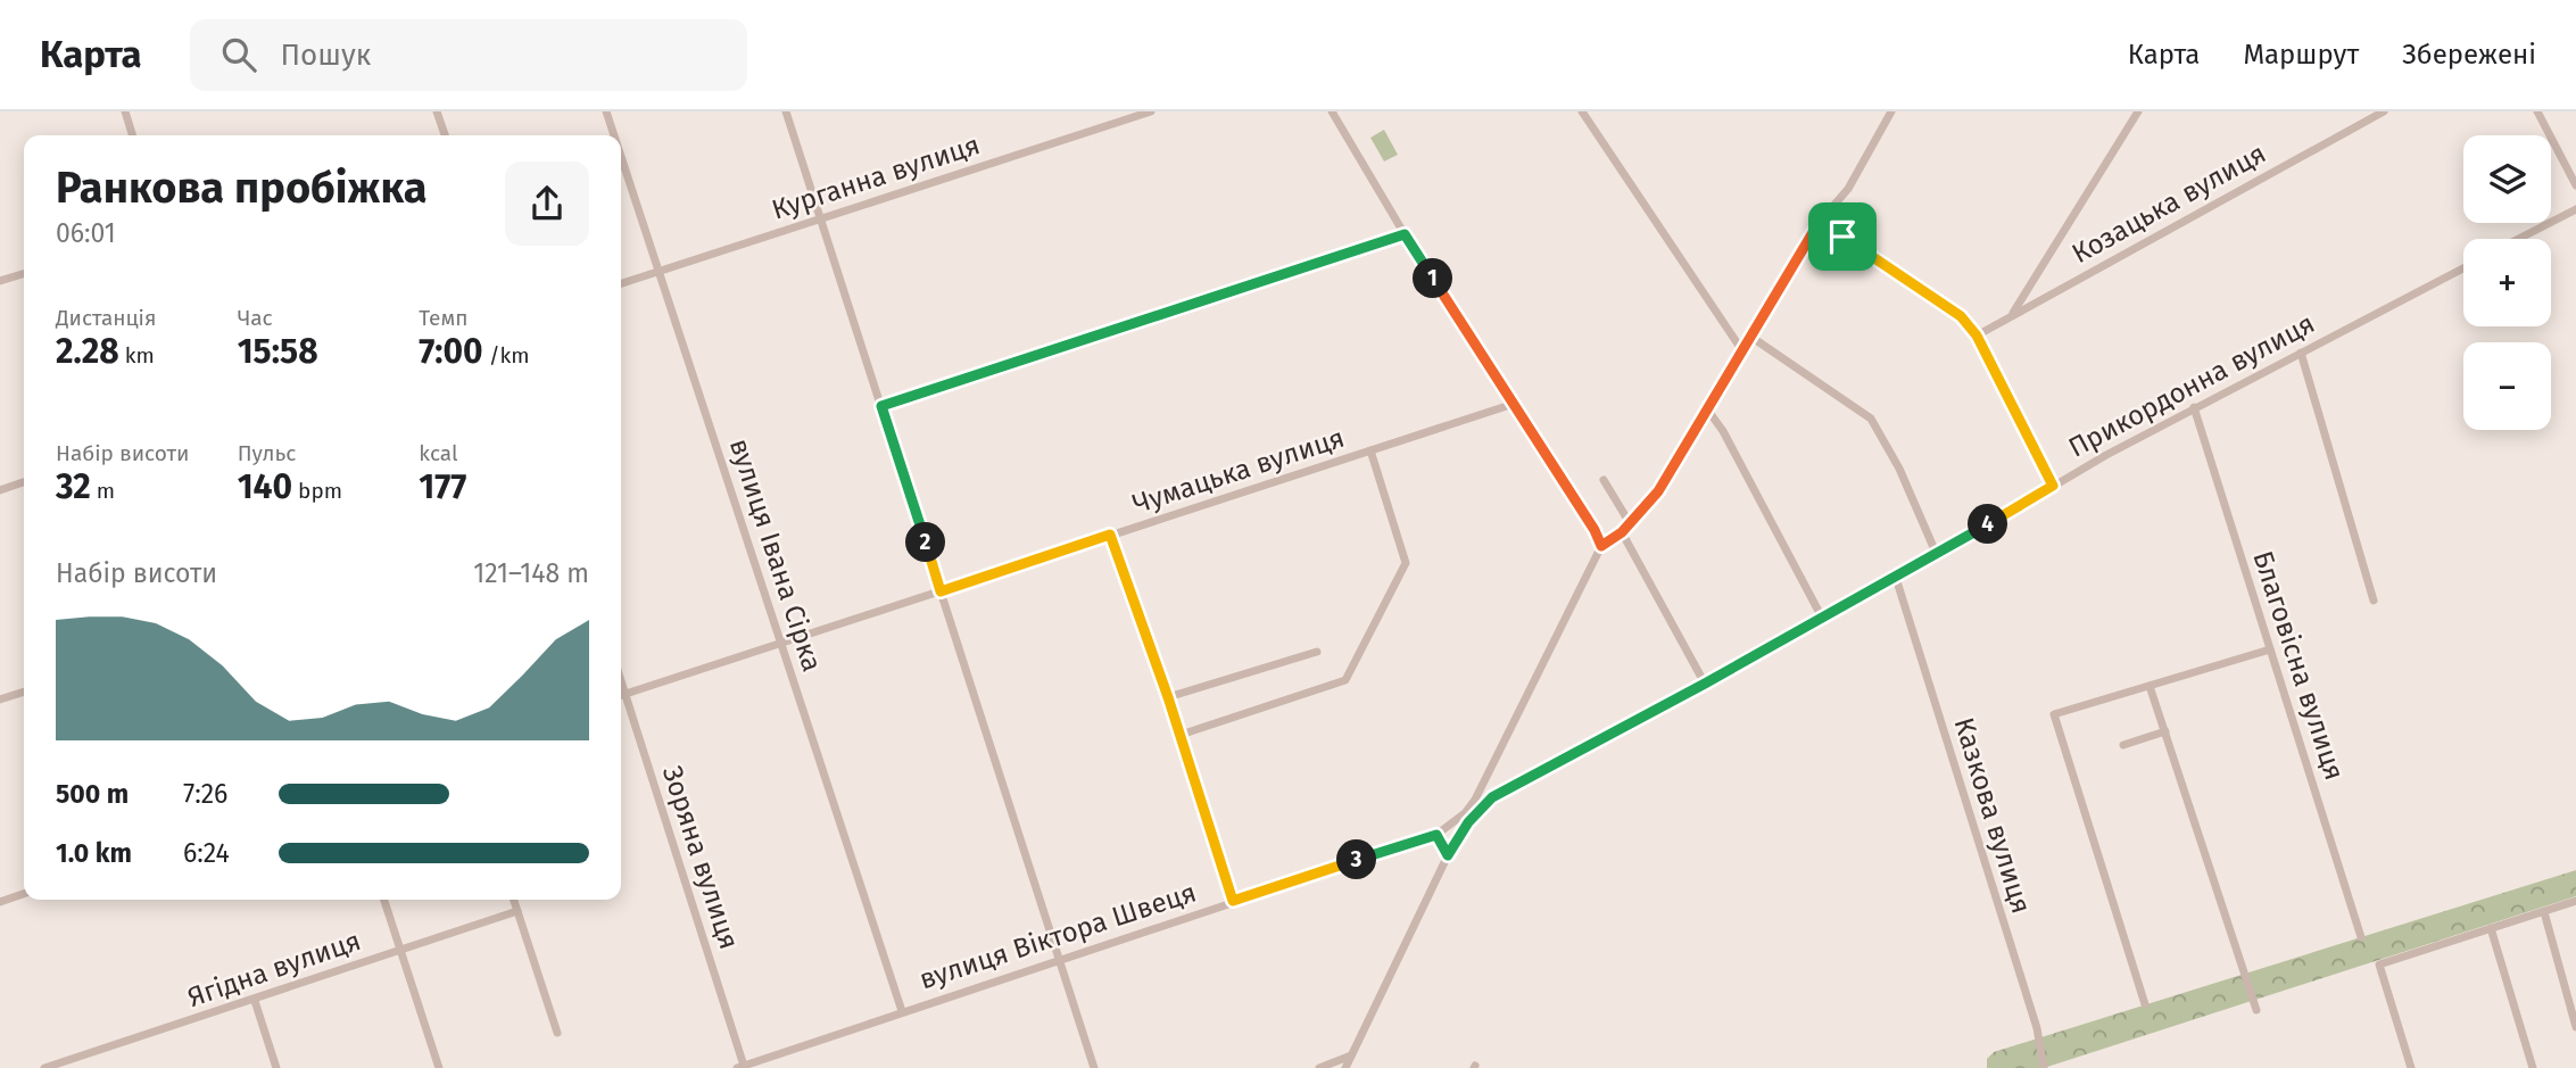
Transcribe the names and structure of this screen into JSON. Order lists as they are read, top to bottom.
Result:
{
  "streets": {
    "street": [
      "Курганна вулиця",
      "Козацька вулиця",
      "Прикордонна вулиця",
      "Чумацька вулиця",
      "вулиця Івана Сірка",
      "Благовісна вулиця",
      "Казкова вулиця",
      "Зоряна вулиця",
      "вулиця Віктора Швеця",
      "Ягідна вулиця"
    ]
  },
  "crossings": [
    ["Курганна вулиця", "вулиця Івана Сірка"],
    ["Прикордонна вулиця", "Благовісна вулиця"],
    ["Прикордонна вулиця", "Казкова вулиця"],
    ["Чумацька вулиця", "вулиця Івана Сірка"],
    ["Чумацька вулиця", "Зоряна вулиця"],
    ["вулиця Івана Сірка", "вулиця Віктора Швеця"],
    ["Зоряна вулиця", "вулиця Віктора Швеця"]
  ],
  "page": {
    "header": "Карта",
    "search": "Пошук",
    "nav": ["Карта", "Маршрут", "Збережені"],
    "map_buttons": ["+", "−"],
    "heading": ["Ранкова пробіжка", "06:01"],
    "pins": [
      "1",
      "4",
      "2",
      "3"
    ],
    "stats": [
      ["Дистанція", "2.28 km"],
      ["Час", "15:58"],
      ["Темп", "7:00 /km"],
      ["Набір висоти", "32 m"],
      ["Пульс", "140 bpm"],
      ["kcal", "177"]
    ],
    "chart": ["Набір висоти", "121–148 m"],
    "list": [
      {
        "name": "500 m",
        "note": "7:26"
      },
      {
        "name": "1.0 km",
        "note": "6:24"
      }
    ]
  }
}
